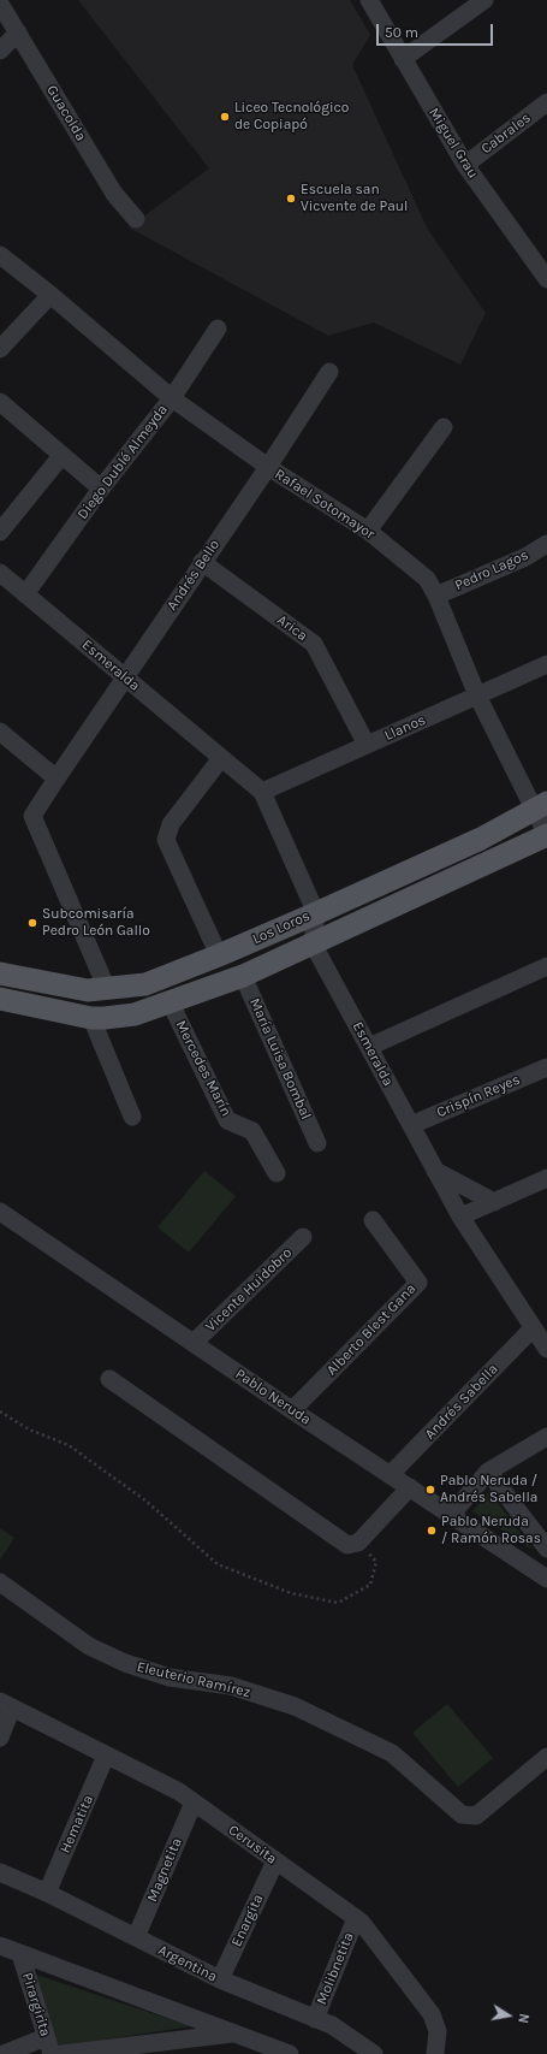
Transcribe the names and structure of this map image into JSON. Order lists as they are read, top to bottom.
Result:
{
  "streets": {
    "main road": ["Los Loros"],
    "street": [
      "Guacolda",
      "Cabrales",
      "Miguel Grau",
      "Diego Dublé Almeyda",
      "Rafael Sotomayor",
      "Pedro Lagos",
      "Andrés Bello",
      "Arica",
      "Esmeralda",
      "Llanos",
      "María Luisa Bombal",
      "Mercedes Marín",
      "Crispín Reyes",
      "Vicente Huidobro",
      "Alberto Blest Gana",
      "Pablo Neruda",
      "Andrés Sabella",
      "Eleuterio Ramírez",
      "Hematita",
      "Cerusita",
      "Magnetita",
      "Enargita",
      "Argentina",
      "Molibnetita",
      "Pirargirita"
    ]
  },
  "crossings": [
    ["Cabrales", "Miguel Grau"],
    ["Diego Dublé Almeyda", "Rafael Sotomayor"],
    ["Diego Dublé Almeyda", "Esmeralda"],
    ["Rafael Sotomayor", "Pedro Lagos"],
    ["Rafael Sotomayor", "Andrés Bello"],
    ["Rafael Sotomayor", "Llanos"],
    ["Rafael Sotomayor", "Los Loros"],
    ["Andrés Bello", "Arica"],
    ["Andrés Bello", "Esmeralda"],
    ["Andrés Bello", "Los Loros"],
    ["Arica", "Llanos"],
    ["Esmeralda", "Llanos"],
    ["Esmeralda", "Los Loros"],
    ["Esmeralda", "Crispín Reyes"],
    ["Esmeralda", "Andrés Sabella"],
    ["Los Loros", "María Luisa Bombal"],
    ["Los Loros", "Mercedes Marín"],
    ["Vicente Huidobro", "Pablo Neruda"],
    ["Alberto Blest Gana", "Pablo Neruda"],
    ["Pablo Neruda", "Andrés Sabella"],
    ["Hematita", "Cerusita"],
    ["Hematita", "Argentina"],
    ["Cerusita", "Magnetita"],
    ["Cerusita", "Enargita"],
    ["Cerusita", "Molibnetita"],
    ["Magnetita", "Argentina"],
    ["Enargita", "Argentina"],
    ["Argentina", "Molibnetita"]
  ],
  "places": [
    "Liceo Tecnológico de Copiapó",
    "Escuela san Vicvente de Paul",
    "Subcomisaría Pedro León Gallo",
    "Pablo Neruda / Andrés Sabella",
    "Pablo Neruda / Ramón Rosas"
  ],
  "scale_bar": "50 m",
  "north": "right"
}
